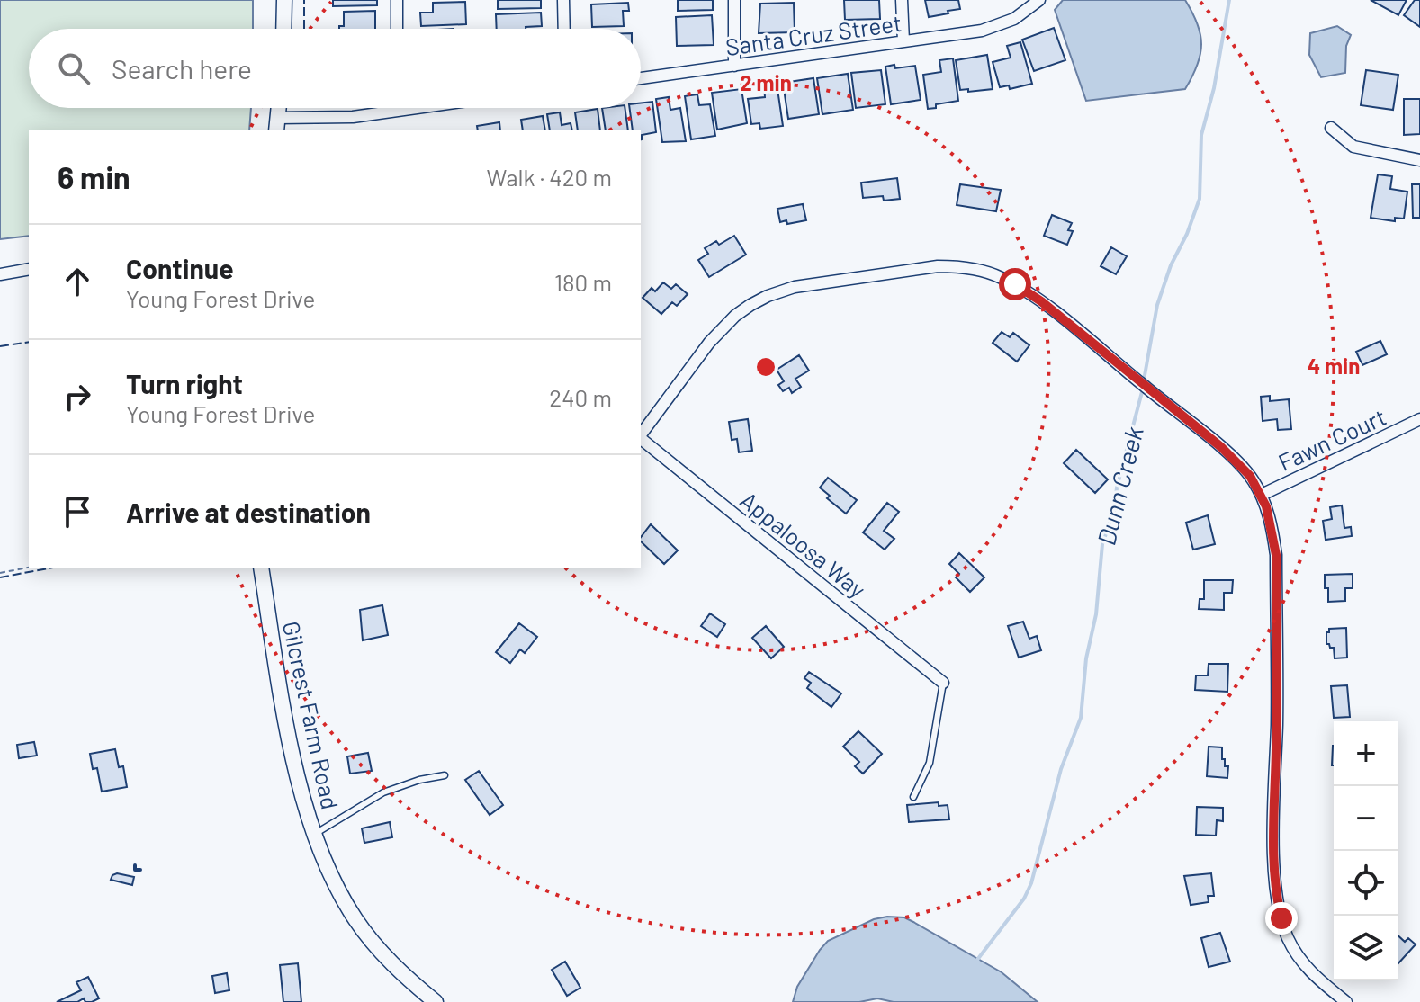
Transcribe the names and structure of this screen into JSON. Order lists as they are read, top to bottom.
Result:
{
  "streets": {
    "main road": ["Gilcrest Farm Road"],
    "street": ["Santa Cruz Street", "Fawn Court", "Appaloosa Way"]
  },
  "water": ["Dunn Creek"],
  "page": {
    "search": "Search here",
    "heading": ["6 min", "Walk · 420 m"],
    "list": [
      ["Continue", "Young Forest Drive", "180 m"],
      ["Turn right", "Young Forest Drive", "240 m"],
      "Arrive at destination"
    ],
    "map_buttons": ["+", "−"]
  },
  "rings": ["2 min", "4 min"]
}
